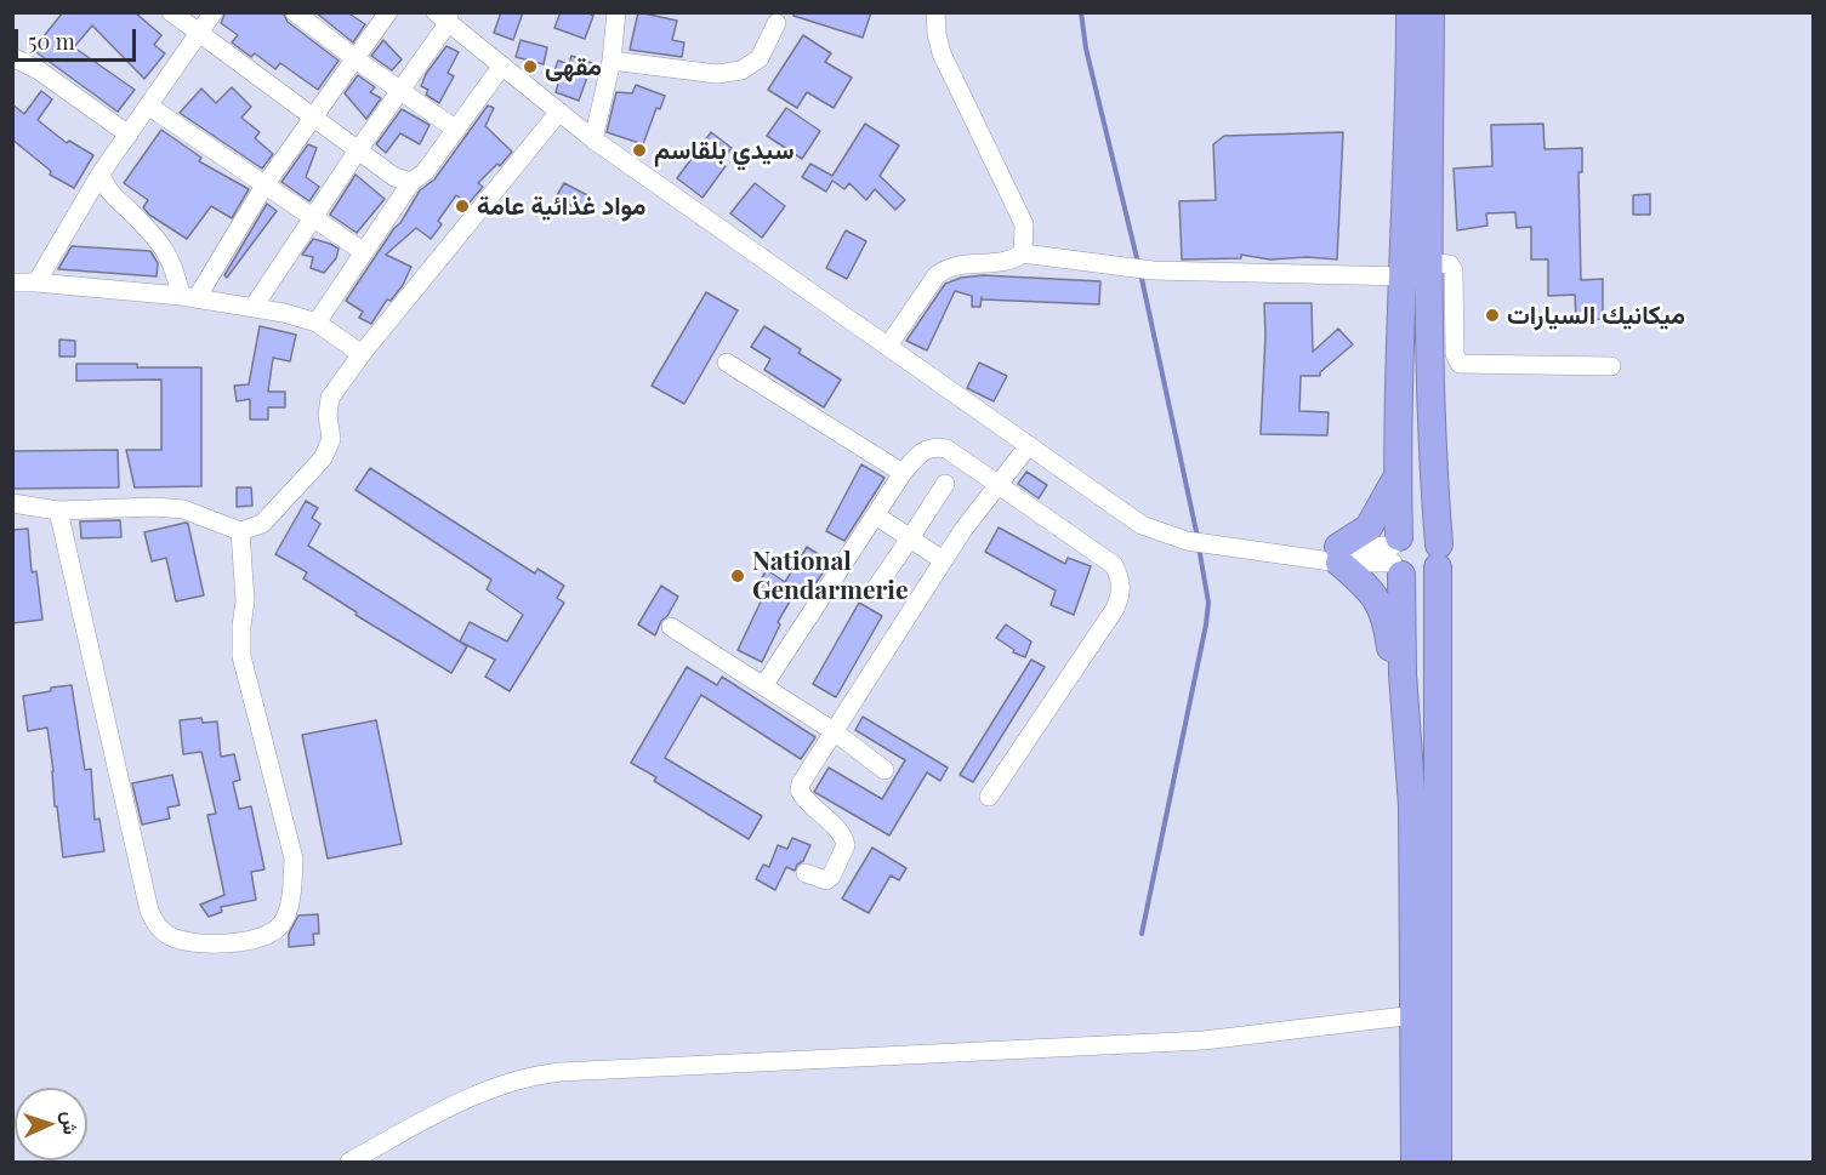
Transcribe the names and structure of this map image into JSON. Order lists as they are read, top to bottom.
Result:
{
  "places": [
    "مقهى",
    "سيدي بلقاسم",
    "مواد غذائية عامة",
    "ميكانيك السيارات",
    "National Gendarmerie"
  ],
  "scale_bar": "50 m",
  "north": "right"
}
